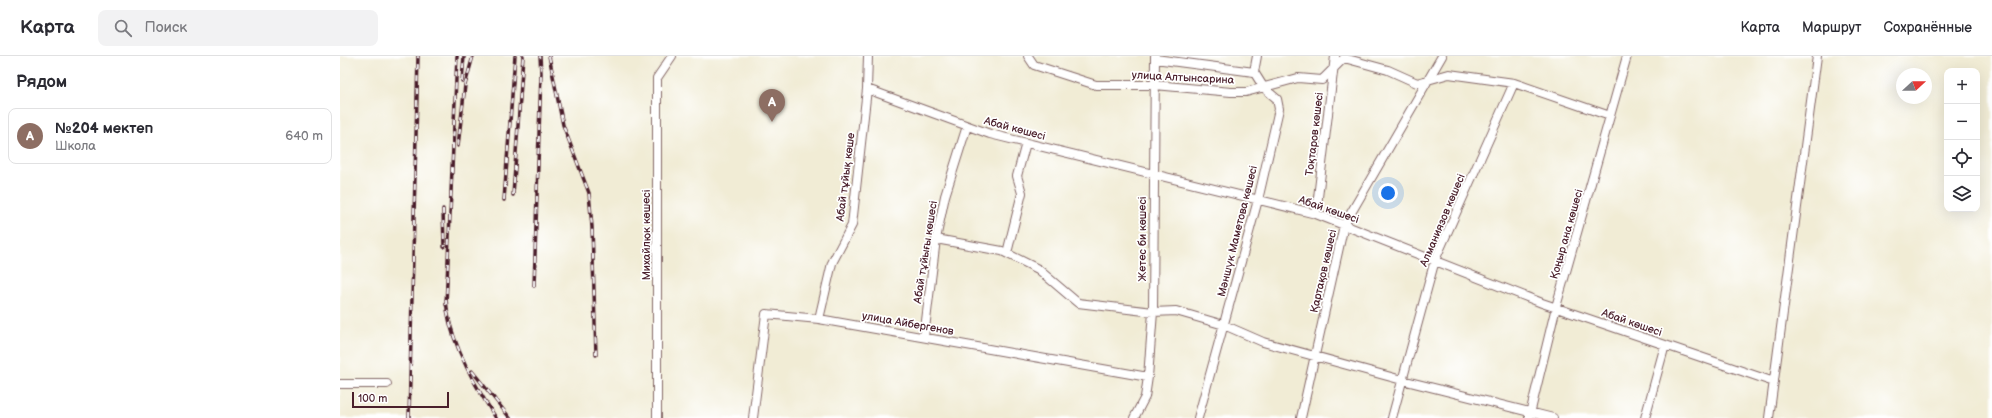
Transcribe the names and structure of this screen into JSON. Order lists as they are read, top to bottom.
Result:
{
  "streets": {
    "street": [
      "улица Алтынсарина",
      "Абай көшесі",
      "Тоқтаров көшесі",
      "Абай тұйық көше",
      "Алманиязов көшесі",
      "Мәншүк Маметова көшесі",
      "Қоңыр ана көшесі",
      "Михайлюк көшесі",
      "Жетес би көшесі",
      "Абай тұйығы көшесі",
      "Қартақов көшесі",
      "улица Айбергенов"
    ]
  },
  "crossings": [
    ["улица Алтынсарина", "Тоқтаров көшесі"],
    ["улица Алтынсарина", "Алманиязов көшесі"],
    ["улица Алтынсарина", "Мәншүк Маметова көшесі"],
    ["улица Алтынсарина", "Қоңыр ана көшесі"],
    ["улица Алтынсарина", "Жетес би көшесі"],
    ["улица Алтынсарина", "Қартақов көшесі"],
    ["Абай көшесі", "Тоқтаров көшесі"],
    ["Абай көшесі", "Абай тұйық көше"],
    ["Абай көшесі", "Алманиязов көшесі"],
    ["Абай көшесі", "Мәншүк Маметова көшесі"],
    ["Абай көшесі", "Қоңыр ана көшесі"],
    ["Абай көшесі", "Жетес би көшесі"],
    ["Абай көшесі", "Абай тұйығы көшесі"],
    ["Абай көшесі", "Қартақов көшесі"],
    ["Абай тұйық көше", "улица Айбергенов"],
    ["Жетес би көшесі", "улица Айбергенов"],
    ["Абай тұйығы көшесі", "улица Айбергенов"]
  ],
  "scale_bar": "100 m",
  "north": "right",
  "page": {
    "header": "Карта",
    "search": "Поиск",
    "nav": ["Карта", "Маршрут", "Сохранённые"],
    "heading": "Рядом",
    "map_buttons": ["+", "−"],
    "pins": "A",
    "list": [
      {
        "mark": "A",
        "name": "№204 мектеп",
        "note": "Школа",
        "value": "640 m"
      }
    ],
    "scale": "100 m"
  }
}
